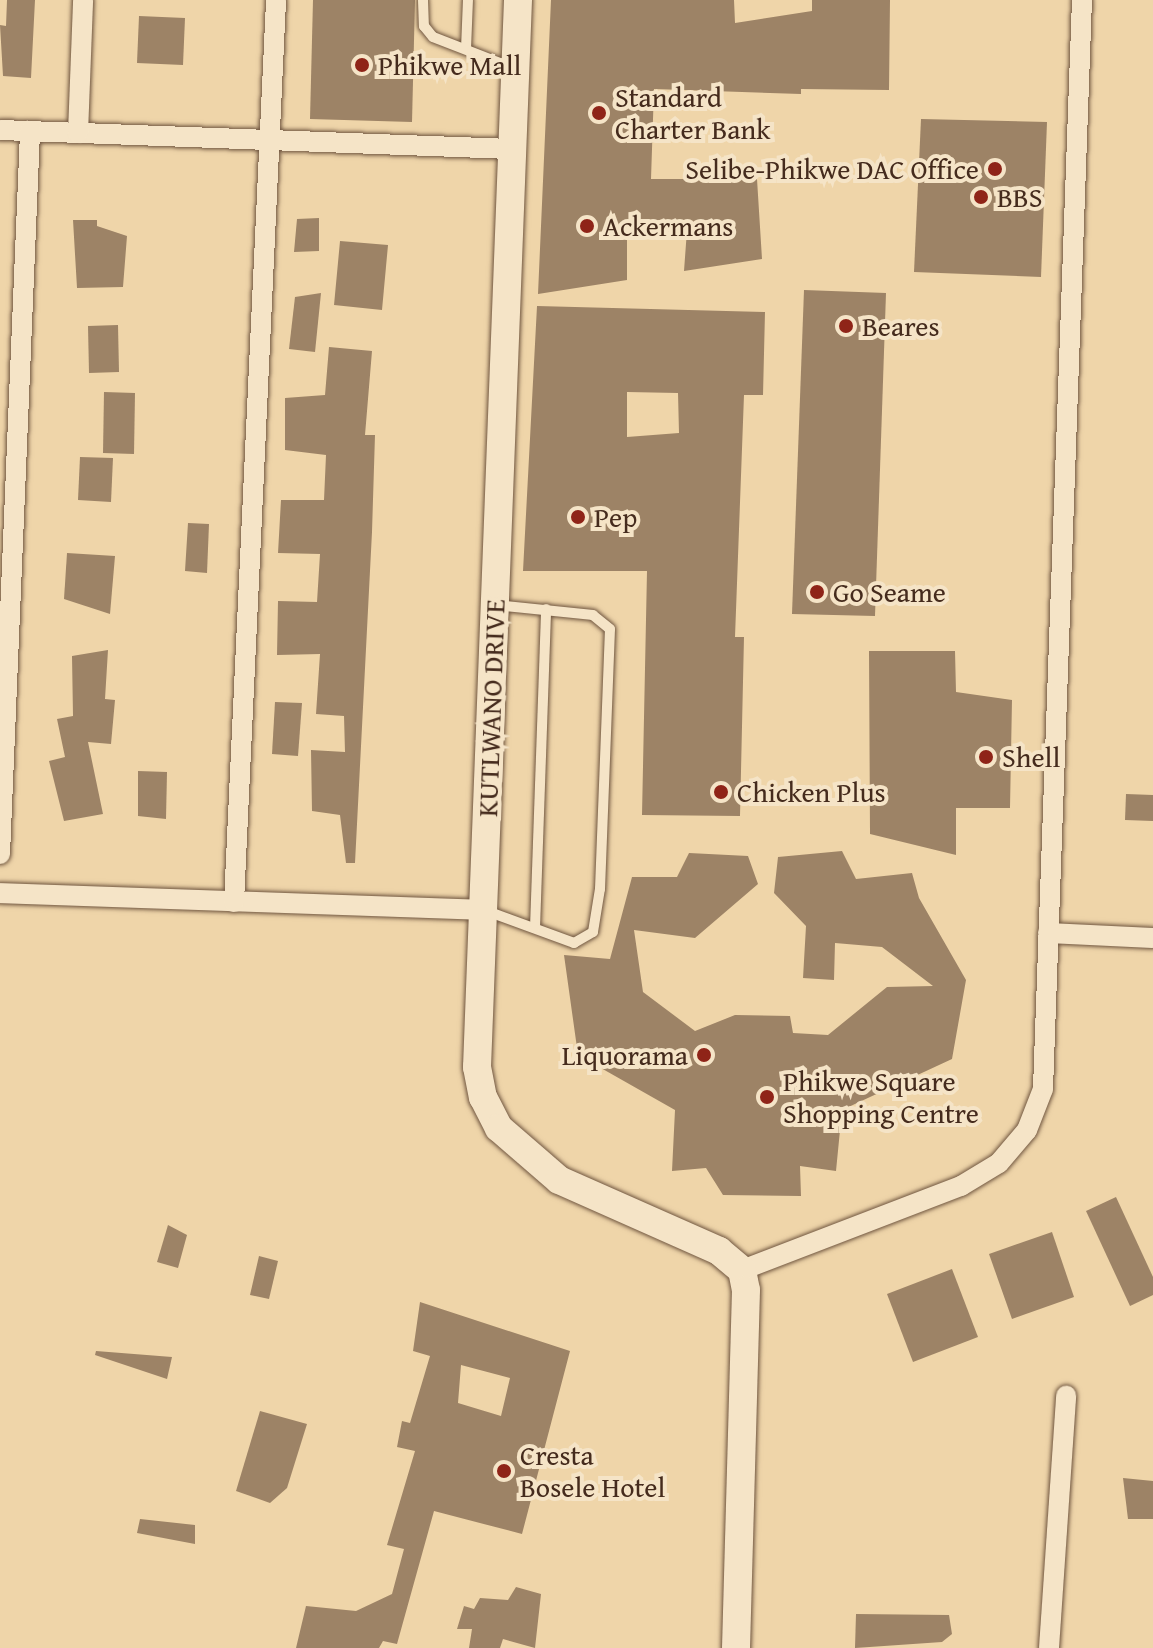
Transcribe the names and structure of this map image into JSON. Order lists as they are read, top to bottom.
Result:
{
  "streets": {
    "street": ["KUTLWANO DRIVE"]
  },
  "places": [
    "Phikwe Mall",
    "Standard Charter Bank",
    "Selibe-Phikwe DAC Office",
    "BBS",
    "Ackermans",
    "Beares",
    "Pep",
    "Go Seame",
    "Shell",
    "Chicken Plus",
    "Liquorama",
    "Phikwe Square Shopping Centre",
    "Cresta Bosele Hotel"
  ]
}
